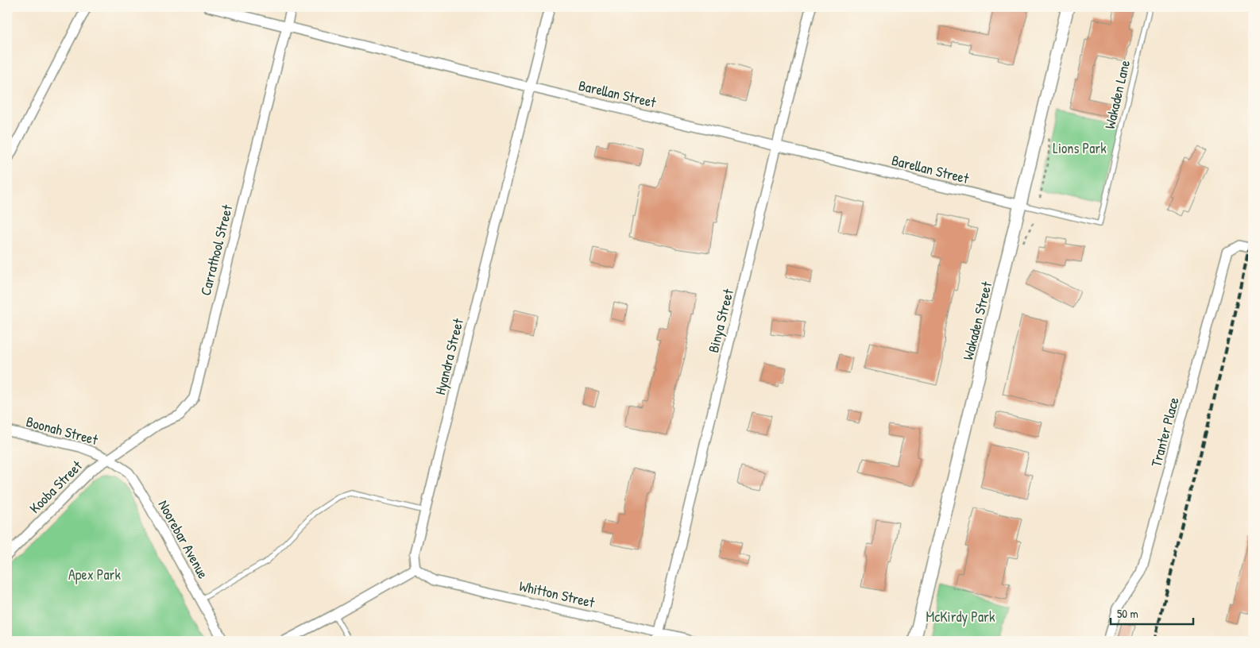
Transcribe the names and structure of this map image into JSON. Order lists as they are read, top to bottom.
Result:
{
  "streets": {
    "street": [
      "Barellan Street",
      "Carrathool Street",
      "Binya Street",
      "Wakaden Street",
      "Hyandra Street",
      "Boonah Street",
      "Tranter Place",
      "Kooba Street",
      "Noorebar Avenue",
      "Whitton Street"
    ],
    "lane": ["Wakaden Lane"]
  },
  "crossings": [
    ["Barellan Street", "Wakaden Lane"],
    ["Barellan Street", "Carrathool Street"],
    ["Barellan Street", "Binya Street"],
    ["Barellan Street", "Wakaden Street"],
    ["Barellan Street", "Hyandra Street"],
    ["Wakaden Lane", "Wakaden Street"],
    ["Carrathool Street", "Boonah Street"],
    ["Carrathool Street", "Kooba Street"],
    ["Carrathool Street", "Noorebar Avenue"],
    ["Binya Street", "Whitton Street"],
    ["Hyandra Street", "Whitton Street"],
    ["Boonah Street", "Kooba Street"],
    ["Boonah Street", "Noorebar Avenue"],
    ["Kooba Street", "Noorebar Avenue"]
  ],
  "parks": ["Lions Park", "Apex Park", "McKirdy Park"],
  "scale_bar": "50 m"
}
